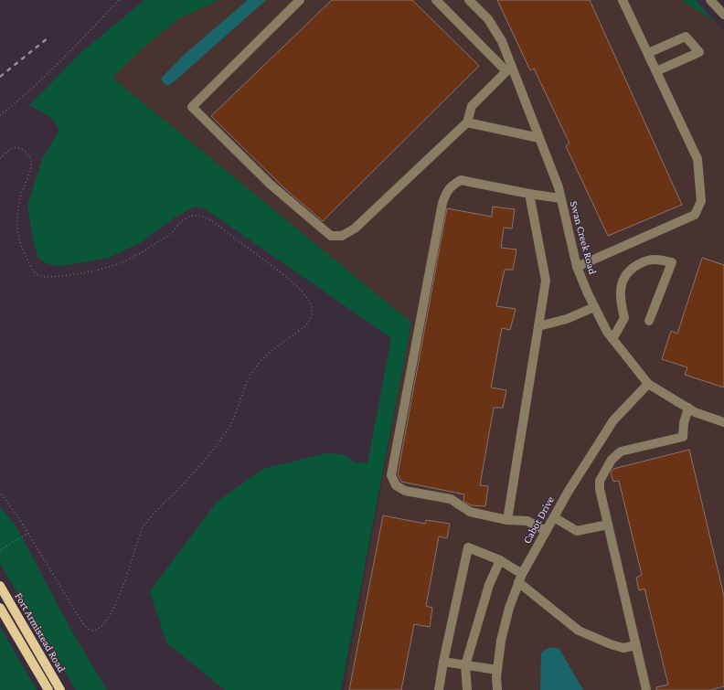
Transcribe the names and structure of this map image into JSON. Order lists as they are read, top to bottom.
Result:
{
  "streets": {
    "main road": ["Fort Armistead Road"],
    "street": ["Swan Creek Road", "Cabot Drive"]
  },
  "crossings": [
    ["Swan Creek Road", "Cabot Drive"]
  ]
}
